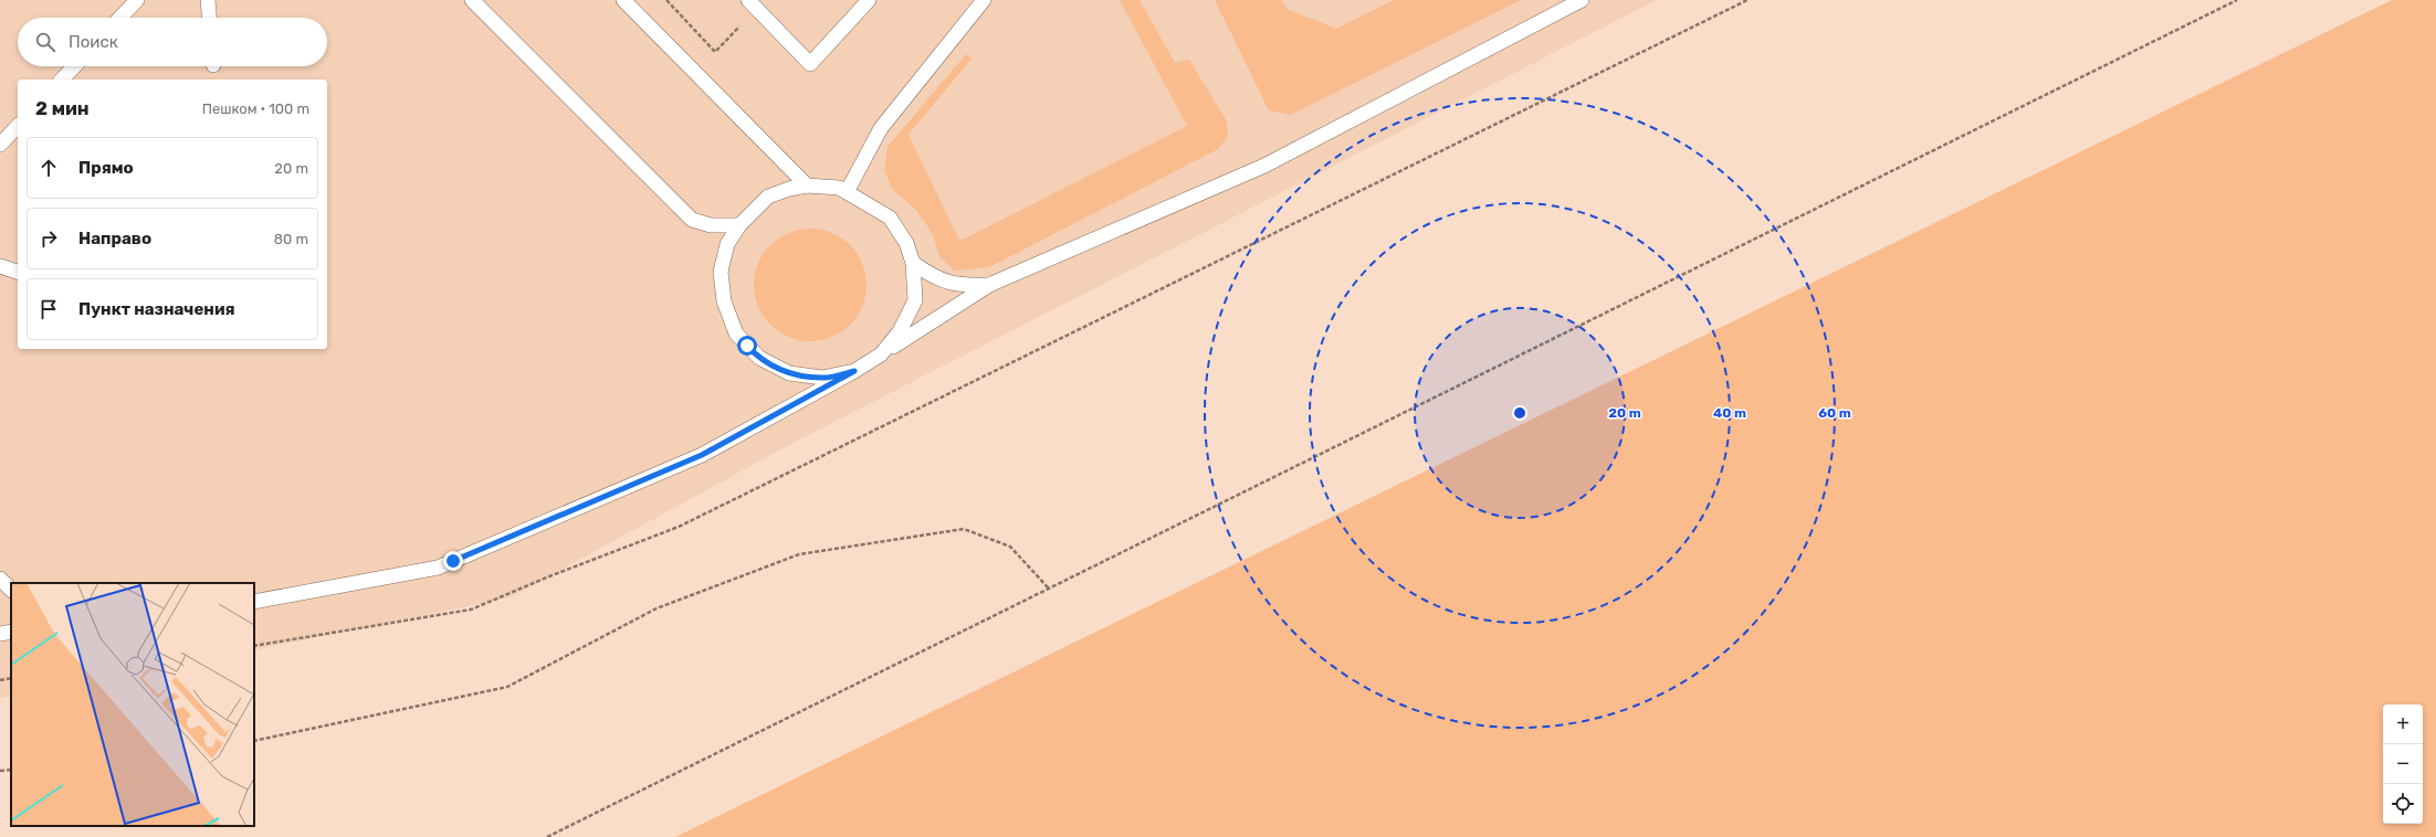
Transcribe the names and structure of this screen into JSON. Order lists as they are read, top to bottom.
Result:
{
  "page": {
    "search": "Поиск",
    "heading": ["2 мин", "Пешком · 100 m"],
    "list": [
      ["Прямо", "20 m"],
      ["Направо", "80 m"],
      "Пункт назначения"
    ],
    "map_buttons": ["+", "−"]
  },
  "rings": ["20 m", "40 m", "60 m"]
}
